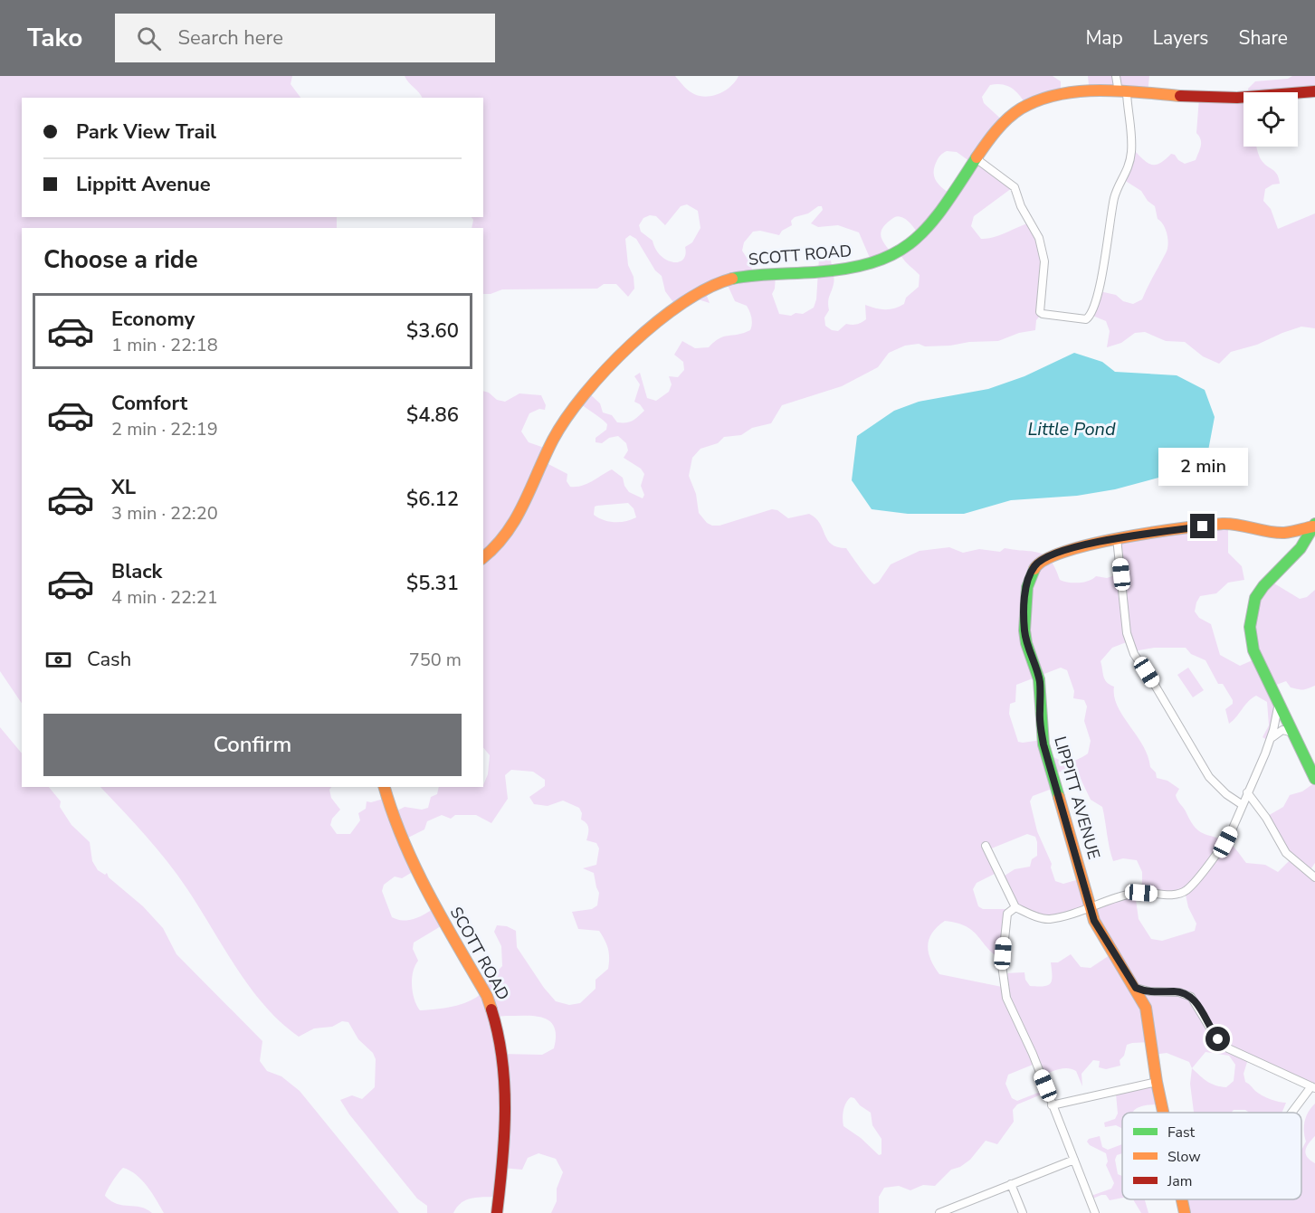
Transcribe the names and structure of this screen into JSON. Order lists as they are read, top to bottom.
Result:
{
  "streets": {
    "street": ["SCOTT ROAD", "LIPPITT AVENUE"]
  },
  "water": ["Little Pond"],
  "legend": ["Fast", "Slow", "Jam"],
  "page": {
    "header": "Tako",
    "search": "Search here",
    "nav": ["Map", "Layers", "Share"],
    "banner": ["Park View Trail", "Lippitt Avenue"],
    "heading": "Choose a ride",
    "list": [
      {
        "name": "Economy",
        "note": "1 min · 22:18",
        "value": "$3.60"
      },
      {
        "name": "Comfort",
        "note": "2 min · 22:19",
        "value": "$4.86"
      },
      {
        "name": "XL",
        "note": "3 min · 22:20",
        "value": "$6.12"
      },
      {
        "name": "Black",
        "note": "4 min · 22:21",
        "value": "$5.31"
      }
    ],
    "bubble": "2 min",
    "pay": ["Cash", "750 m"],
    "buttons": "Confirm"
  }
}
